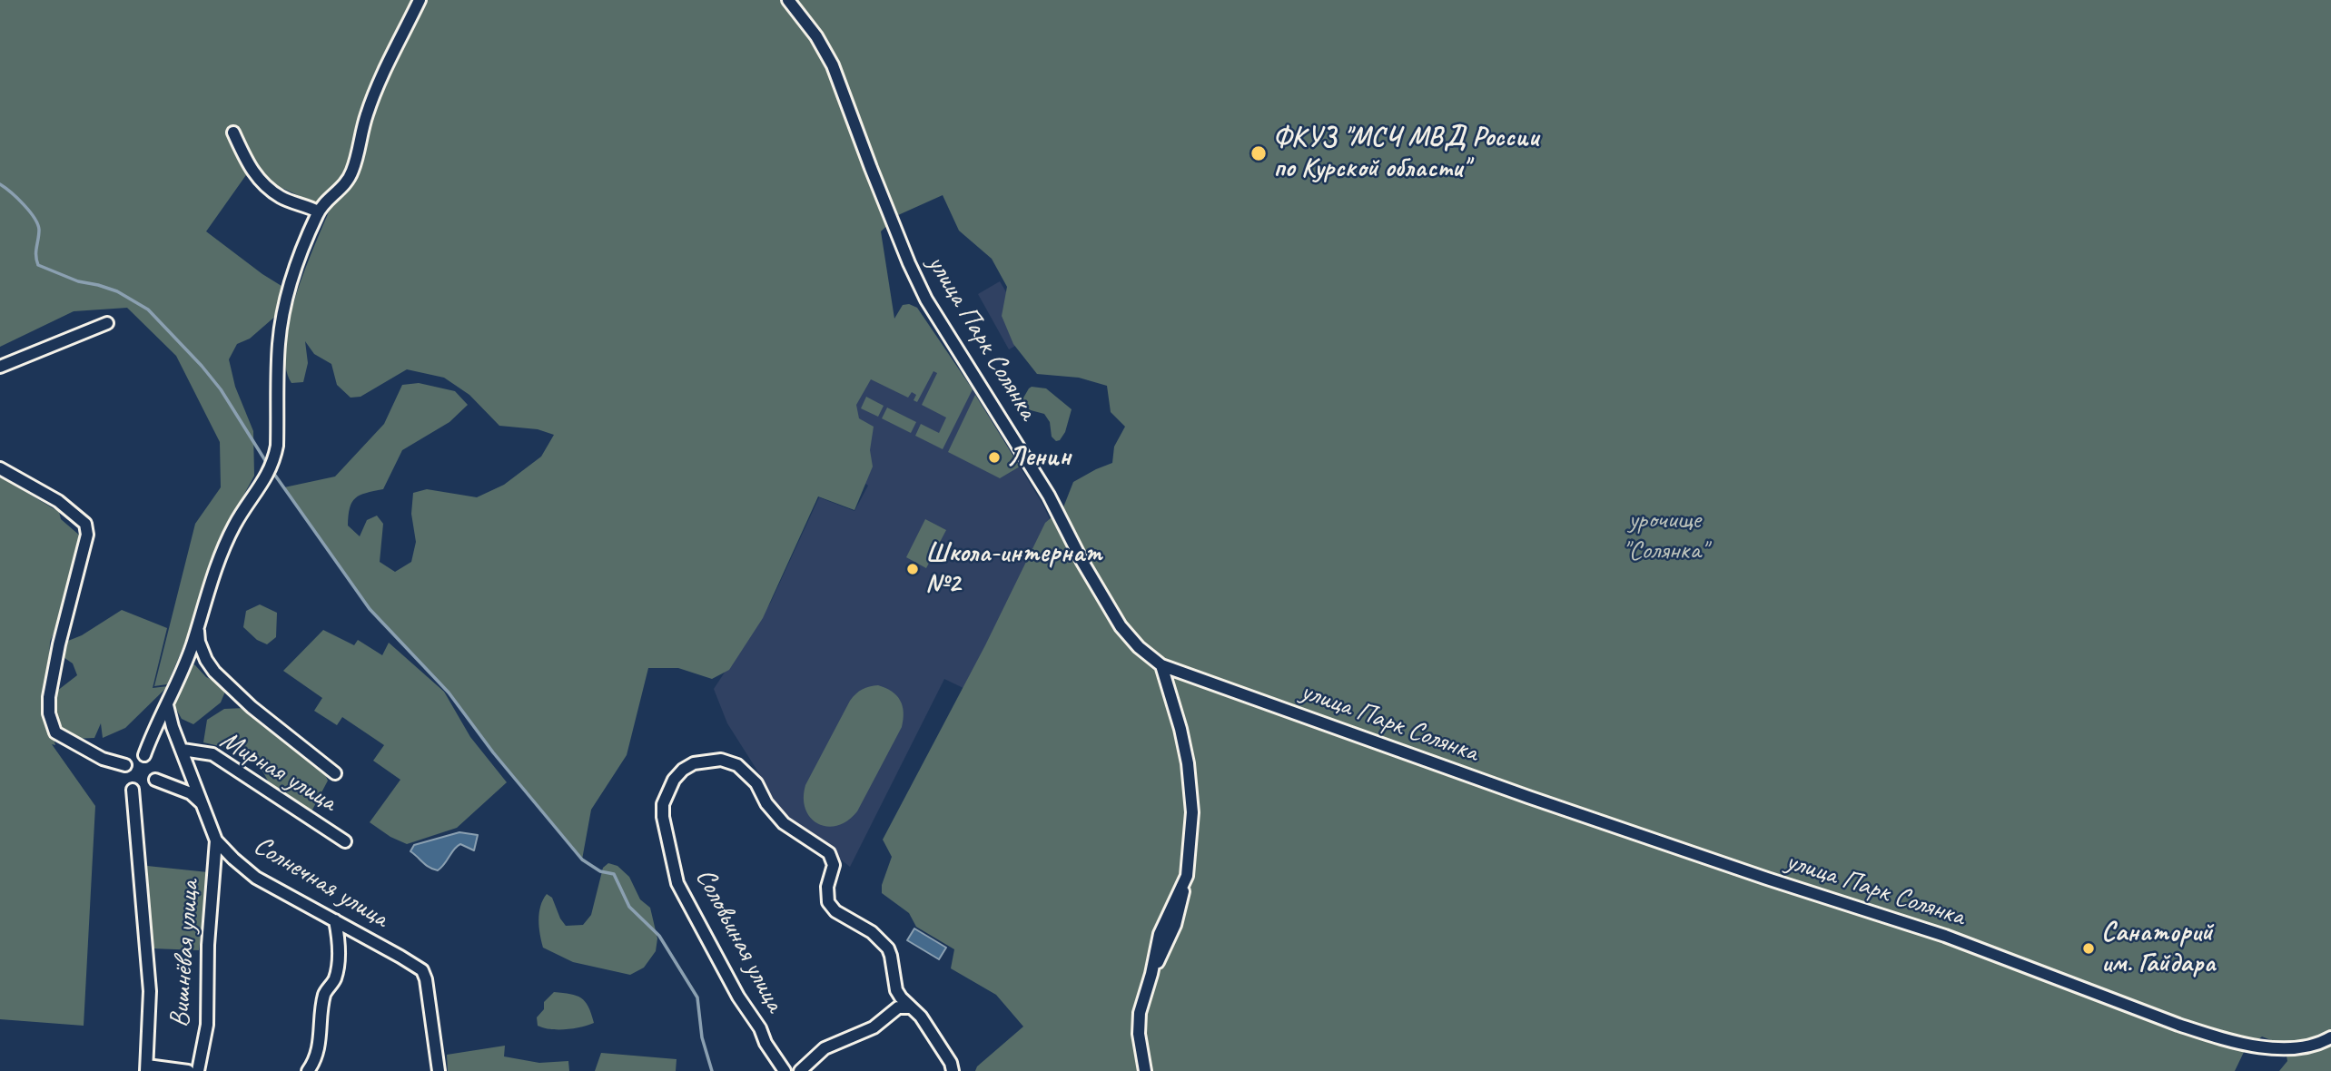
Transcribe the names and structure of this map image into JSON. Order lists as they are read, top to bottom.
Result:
{
  "streets": {
    "street": [
      "улица Парк Солянка",
      "Мирная улица",
      "Солнечная улица",
      "Соловьиная улица",
      "Вишнёвая улица"
    ]
  },
  "crossings": [
    ["Мирная улица", "Солнечная улица"],
    ["Солнечная улица", "Вишнёвая улица"]
  ],
  "parks": ["урочище \"Солянка\""],
  "places": [
    "ФКУЗ \"МСЧ МВД России по Курской области\"",
    "Ленин",
    "Школа-интернат №2",
    "Санаторий им. Гайдара"
  ]
}
